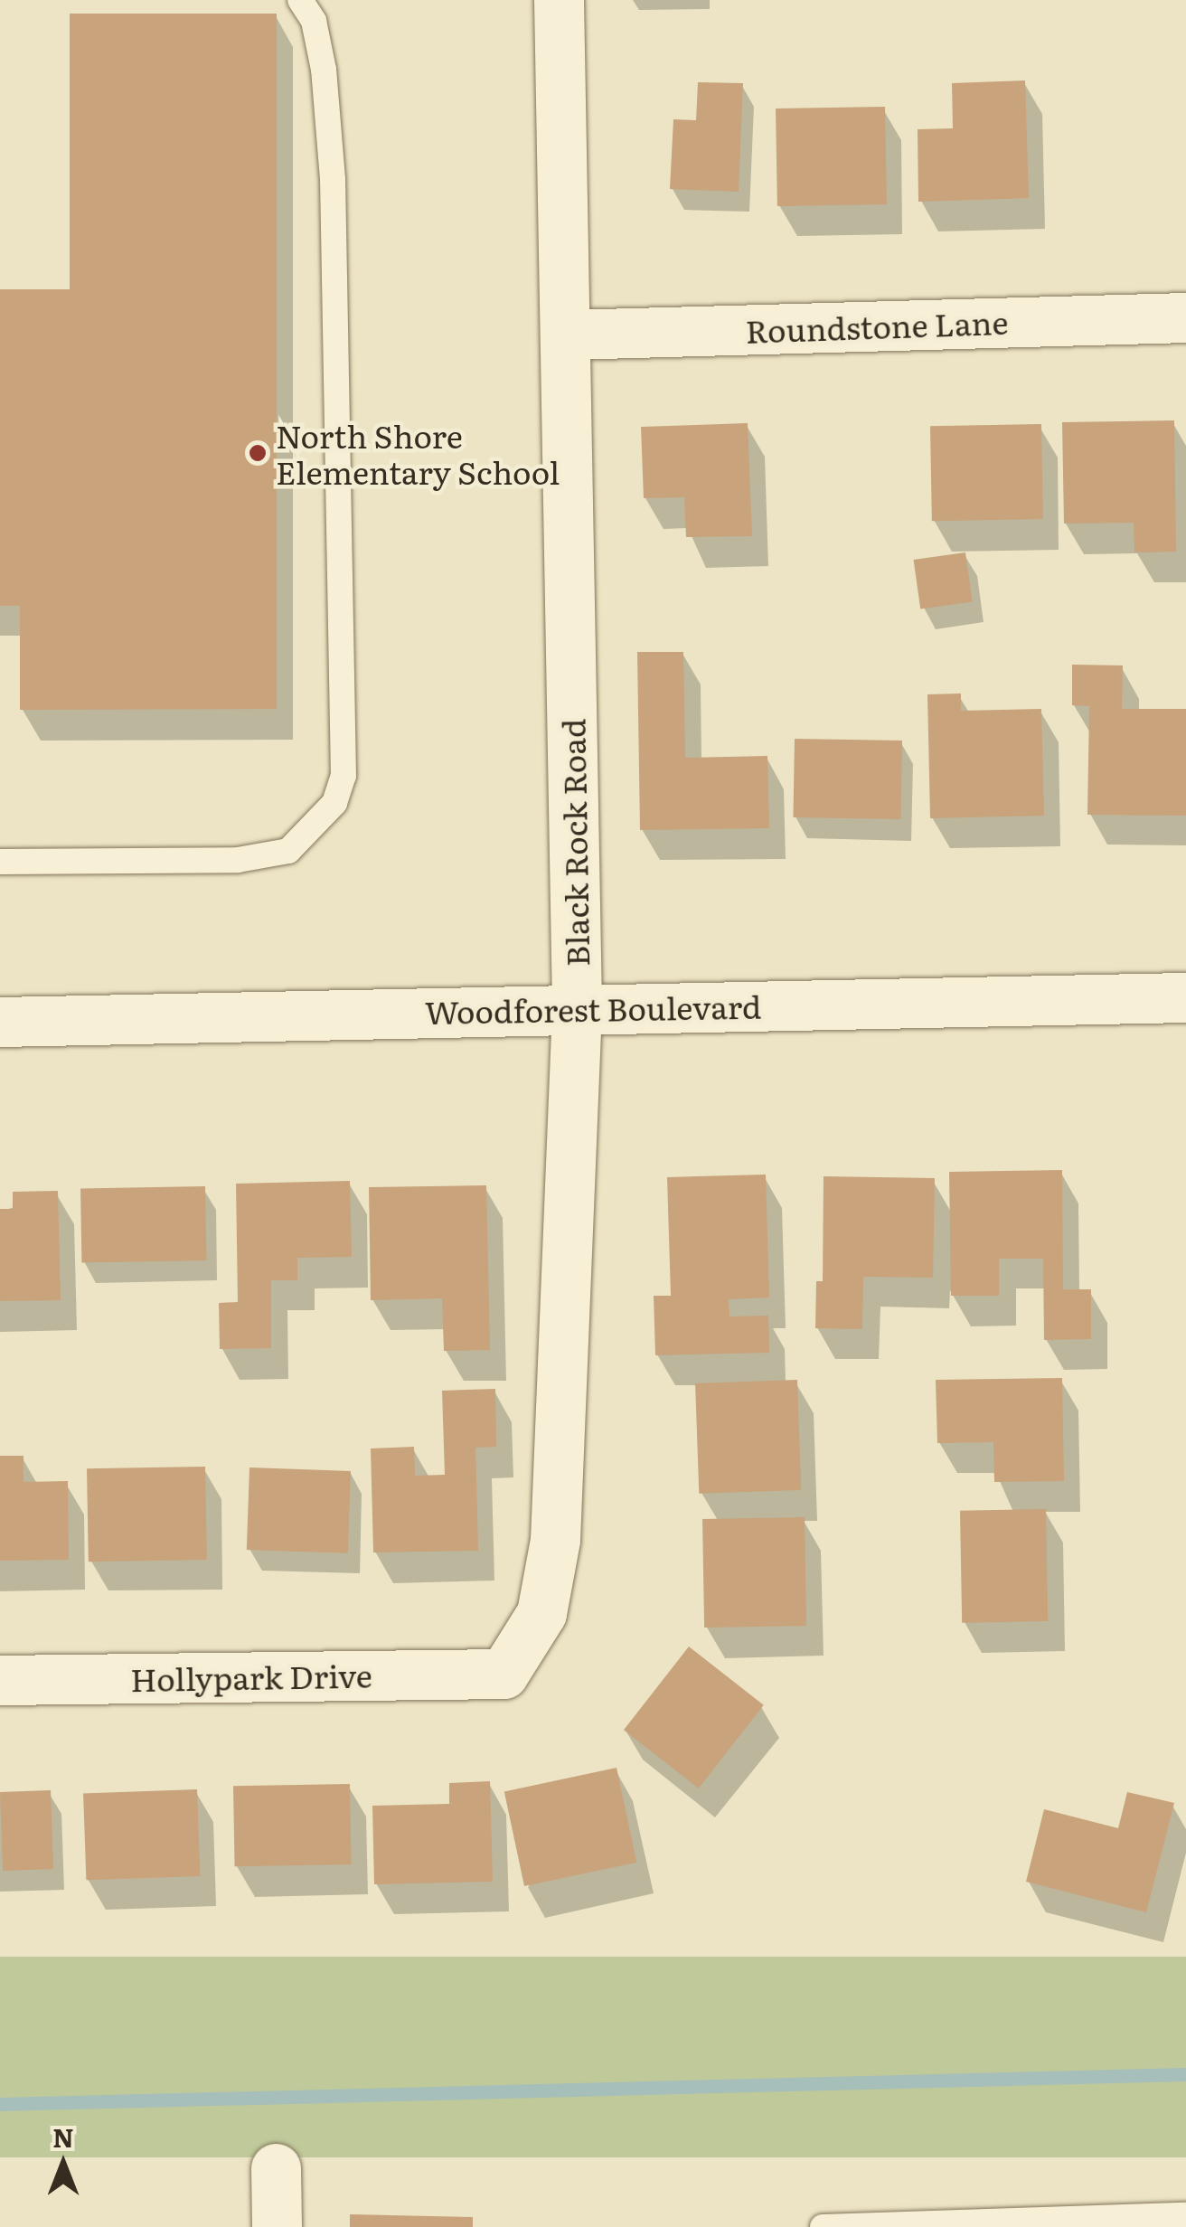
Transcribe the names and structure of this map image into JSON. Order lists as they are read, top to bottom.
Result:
{
  "streets": {
    "street": [
      "Roundstone Lane",
      "Black Rock Road",
      "Woodforest Boulevard",
      "Hollypark Drive"
    ]
  },
  "crossings": [
    ["Roundstone Lane", "Black Rock Road"],
    ["Black Rock Road", "Woodforest Boulevard"],
    ["Black Rock Road", "Hollypark Drive"]
  ],
  "places": ["North Shore Elementary School"],
  "north": "top"
}
